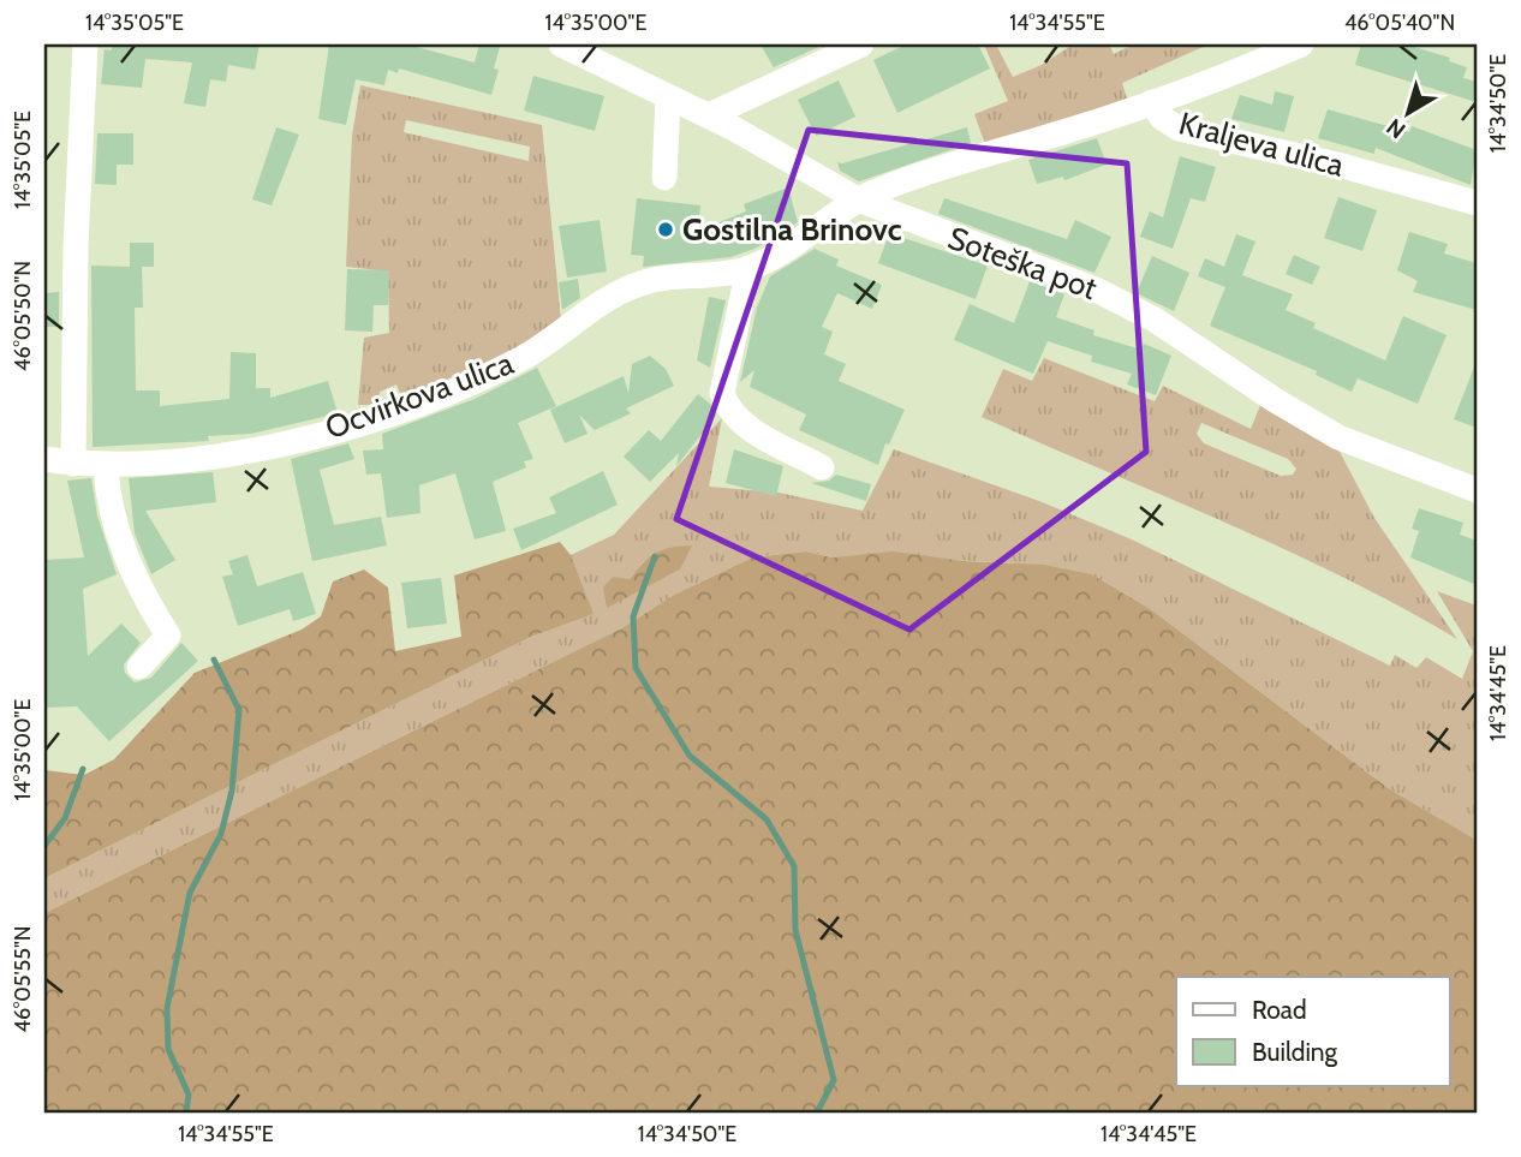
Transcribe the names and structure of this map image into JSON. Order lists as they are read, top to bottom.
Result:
{
  "streets": {
    "street": ["Kraljeva ulica", "Soteška pot", "Ocvirkova ulica"]
  },
  "crossings": [
    ["Kraljeva ulica", "Soteška pot"],
    ["Kraljeva ulica", "Ocvirkova ulica"],
    ["Soteška pot", "Ocvirkova ulica"]
  ],
  "places": ["Gostilna Brinovc"],
  "legend": ["Road", "Building"],
  "north": "bottom left",
  "coordinates": [
    "14°35'05\"E",
    "14°35'00\"E",
    "14°34'55\"E",
    "46°05'40\"N",
    "14°34'50\"E",
    "46°05'50\"N",
    "14°34'45\"E",
    "46°05'55\"N"
  ]
}
